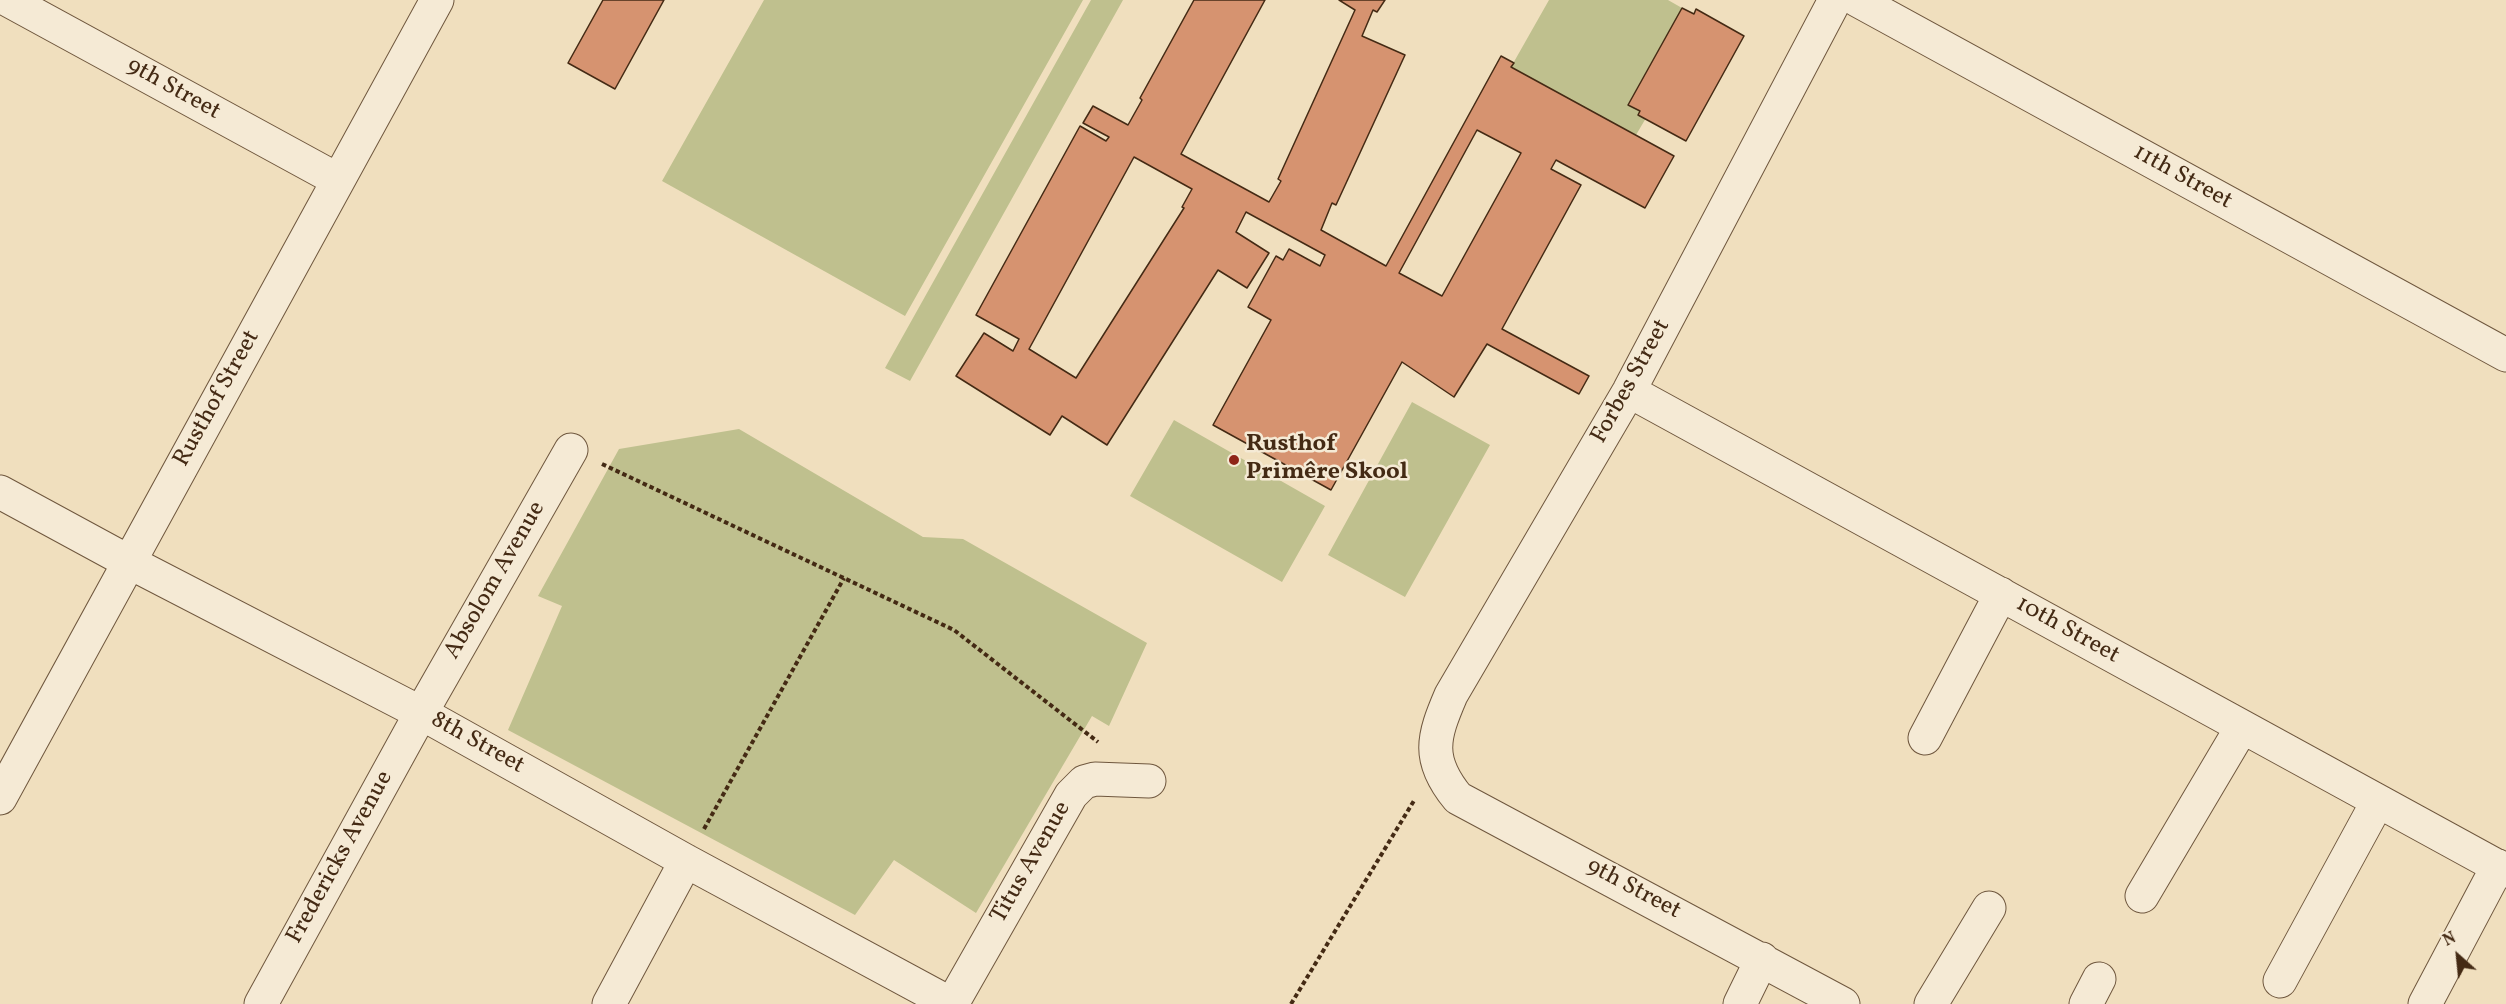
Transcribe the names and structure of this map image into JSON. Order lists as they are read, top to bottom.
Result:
{
  "streets": {
    "street": [
      "9th Street",
      "11th Street",
      "Forbes Street",
      "Rusthof Street",
      "Absolom Avenue",
      "10th Street",
      "8th Street",
      "Fredericks Avenue",
      "Titus Avenue"
    ]
  },
  "crossings": [
    ["9th Street", "Forbes Street"],
    ["9th Street", "Rusthof Street"],
    ["Forbes Street", "10th Street"],
    ["Rusthof Street", "8th Street"],
    ["Absolom Avenue", "8th Street"],
    ["Absolom Avenue", "Fredericks Avenue"],
    ["8th Street", "Fredericks Avenue"],
    ["8th Street", "Titus Avenue"]
  ],
  "places": ["Rusthof Primêre Skool"],
  "north": "top left"
}
